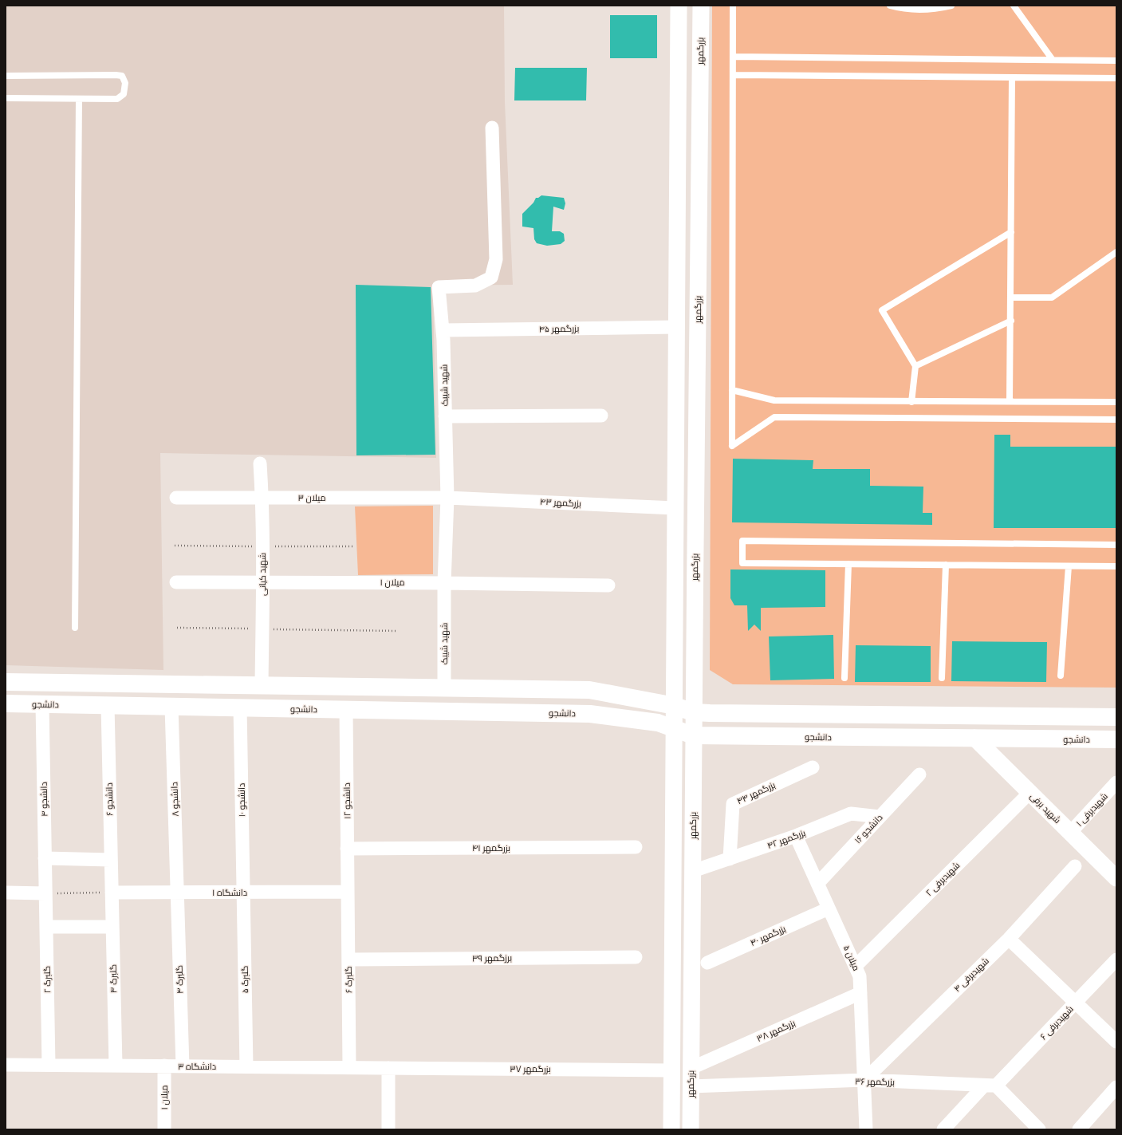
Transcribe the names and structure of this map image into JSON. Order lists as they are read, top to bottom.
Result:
{
  "streets": {
    "main road": ["دانشجو"],
    "street": [
      "بزرگمهر",
      "بزرگمهر ۴۵",
      "شهید شیبک",
      "میلان ۳",
      "بزرگمهر ۴۳",
      "شهید کیانی",
      "میلان ۱",
      "بزرگمهر ۴۴",
      "دانشجو ۴",
      "دانشجو ۶",
      "دانشجو ۸",
      "دانشجو ۱۰",
      "دانشجو ۱۲",
      "شهید برفی",
      "شهیدبرفی ۱",
      "دانشجو ۱۶",
      "بزرگمهر ۴۲",
      "بزرگمهر ۴۱",
      "شهیدبرفی ۲",
      "دانشگاه ۱",
      "بزرگمهر ۴۰",
      "برزگمهر ۳۹",
      "میلان ۵",
      "شهیدبرفی ۴",
      "گلبرگ ۳",
      "گلبرگ ۲",
      "گلبرگ ۴",
      "گلبرگ ۵",
      "گلبرگ ۶",
      "شهیدبرفی ۶",
      "بزرگمهر ۳۸",
      "دانشگاه ۳",
      "بزرگمهر ۳۷",
      "بزرگمهر ۳۶"
    ]
  },
  "crossings": [
    ["بزرگمهر", "دانشجو"],
    ["بزرگمهر", "بزرگمهر ۴۲"],
    ["بزرگمهر", "بزرگمهر ۳۸"],
    ["بزرگمهر", "بزرگمهر ۳۶"],
    ["بزرگمهر ۴۵", "شهید شیبک"],
    ["شهید شیبک", "میلان ۳"],
    ["شهید شیبک", "بزرگمهر ۴۳"],
    ["شهید شیبک", "میلان ۱"],
    ["میلان ۳", "بزرگمهر ۴۳"],
    ["میلان ۳", "شهید کیانی"],
    ["شهید کیانی", "میلان ۱"],
    ["میلان ۱", "دانشگاه ۳"],
    ["دانشجو", "دانشجو ۴"],
    ["دانشجو", "دانشجو ۶"],
    ["دانشجو", "دانشجو ۸"],
    ["دانشجو", "دانشجو ۱۰"],
    ["دانشجو", "دانشجو ۱۲"],
    ["دانشجو", "شهید برفی"],
    ["بزرگمهر ۴۴", "بزرگمهر ۴۲"],
    ["دانشجو ۴", "گلبرگ ۲"],
    ["دانشجو ۶", "دانشگاه ۱"],
    ["دانشجو ۶", "گلبرگ ۳"],
    ["دانشجو ۸", "دانشگاه ۱"],
    ["دانشجو ۸", "گلبرگ ۴"],
    ["دانشجو ۱۰", "دانشگاه ۱"],
    ["دانشجو ۱۰", "گلبرگ ۵"],
    ["دانشجو ۱۲", "بزرگمهر ۴۱"],
    ["دانشجو ۱۲", "دانشگاه ۱"],
    ["دانشجو ۱۲", "گلبرگ ۶"],
    ["شهید برفی", "شهیدبرفی ۱"],
    ["شهید برفی", "شهیدبرفی ۲"],
    ["دانشجو ۱۶", "بزرگمهر ۴۲"],
    ["دانشجو ۱۶", "میلان ۵"],
    ["بزرگمهر ۴۲", "میلان ۵"],
    ["شهیدبرفی ۲", "میلان ۵"],
    ["دانشگاه ۱", "گلبرگ ۳"],
    ["دانشگاه ۱", "گلبرگ ۴"],
    ["دانشگاه ۱", "گلبرگ ۵"],
    ["دانشگاه ۱", "گلبرگ ۶"],
    ["بزرگمهر ۴۰", "میلان ۵"],
    ["برزگمهر ۳۹", "گلبرگ ۶"],
    ["میلان ۵", "شهیدبرفی ۴"],
    ["میلان ۵", "بزرگمهر ۳۸"],
    ["میلان ۵", "بزرگمهر ۳۶"],
    ["شهیدبرفی ۴", "بزرگمهر ۳۶"],
    ["گلبرگ ۳", "دانشگاه ۳"],
    ["گلبرگ ۲", "دانشگاه ۳"],
    ["گلبرگ ۴", "دانشگاه ۳"],
    ["گلبرگ ۵", "دانشگاه ۳"],
    ["گلبرگ ۶", "دانشگاه ۳"],
    ["شهیدبرفی ۶", "بزرگمهر ۳۶"],
    ["دانشگاه ۳", "بزرگمهر ۳۷"]
  ]
}
